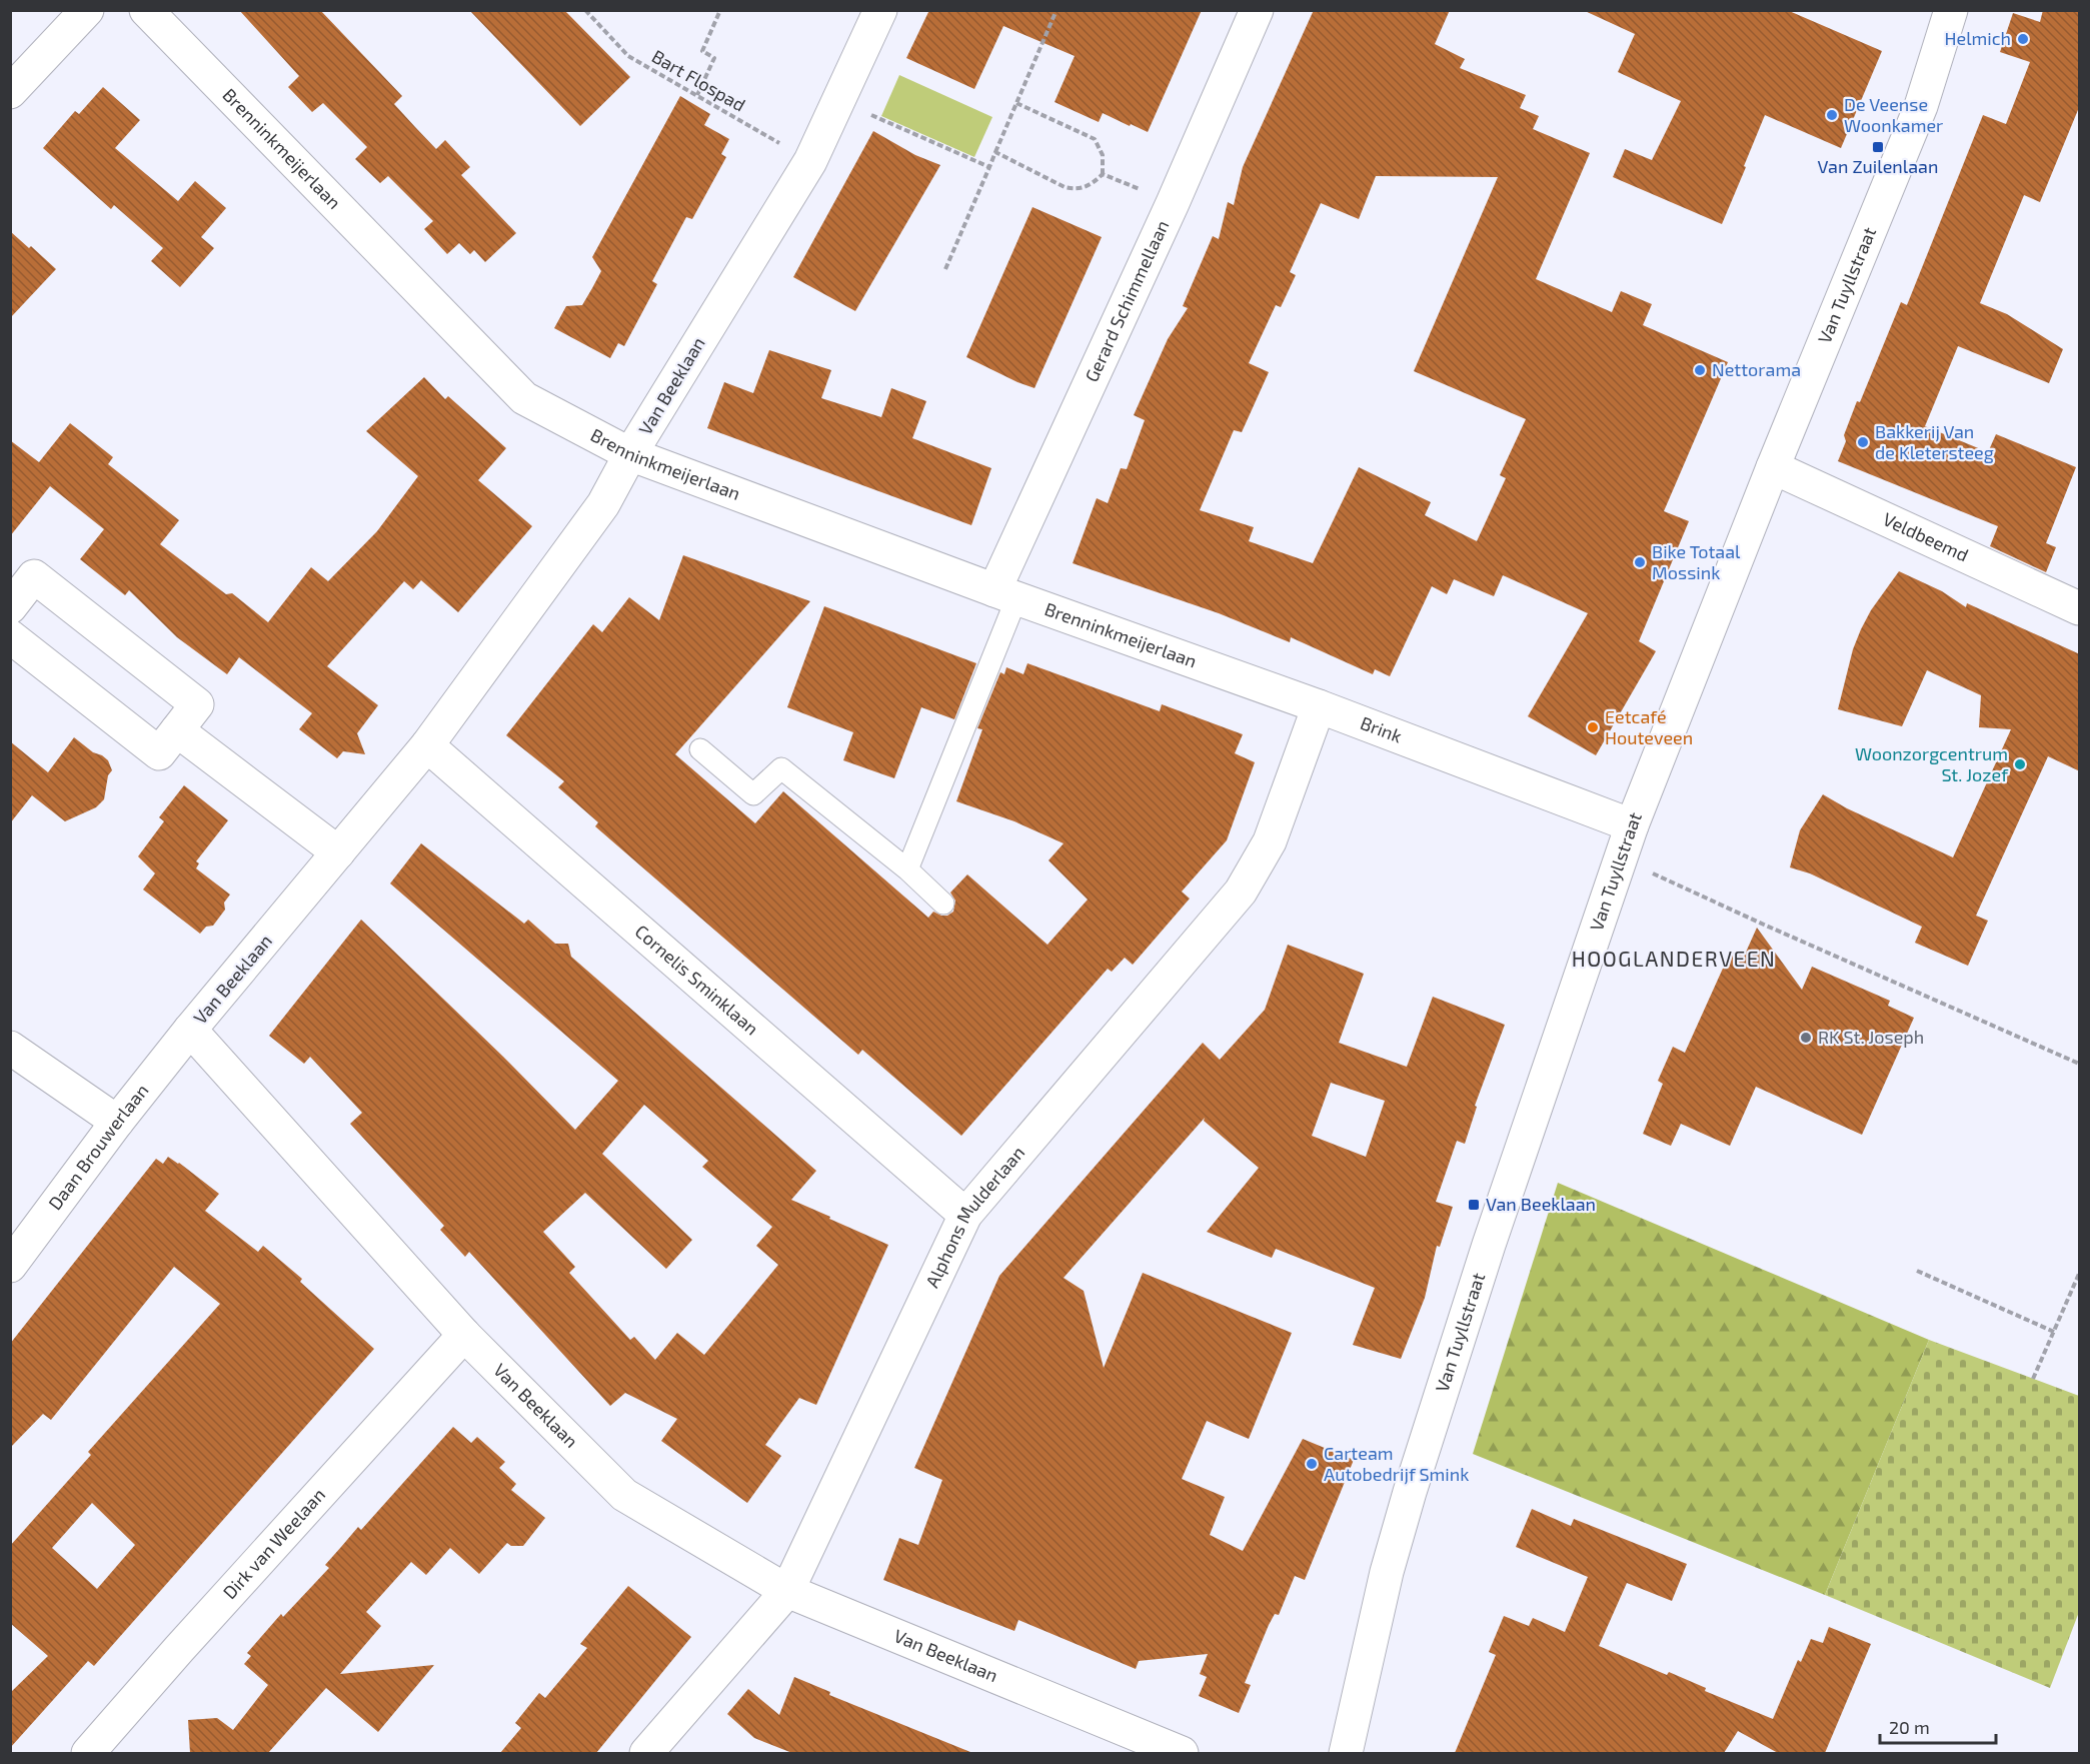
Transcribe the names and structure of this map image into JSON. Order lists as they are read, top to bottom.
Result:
{
  "streets": {
    "street": [
      "Brenninkmeijerlaan",
      "Van Tuyllstraat",
      "Gerard Schimmellaan",
      "Van Beeklaan",
      "Veldbeemd",
      "Brink",
      "Cornelis Sminklaan",
      "Daan Brouwerlaan",
      "Alphons Mulderlaan",
      "Dirk van Weelaan"
    ],
    "path": ["Bart Flospad"]
  },
  "crossings": [
    ["Bart Flospad", "Van Beeklaan"],
    ["Brenninkmeijerlaan", "Gerard Schimmellaan"],
    ["Brenninkmeijerlaan", "Van Beeklaan"],
    ["Brenninkmeijerlaan", "Brink"],
    ["Brenninkmeijerlaan", "Alphons Mulderlaan"],
    ["Van Tuyllstraat", "Veldbeemd"],
    ["Van Tuyllstraat", "Brink"],
    ["Van Beeklaan", "Cornelis Sminklaan"],
    ["Van Beeklaan", "Daan Brouwerlaan"],
    ["Van Beeklaan", "Alphons Mulderlaan"],
    ["Van Beeklaan", "Dirk van Weelaan"],
    ["Brink", "Alphons Mulderlaan"],
    ["Cornelis Sminklaan", "Alphons Mulderlaan"]
  ],
  "districts": ["HOOGLANDERVEEN"],
  "places": {
    "other": [
      "Helmich",
      "De Veense Woonkamer",
      "Nettorama",
      "Bakkerij Van de Kletersteeg",
      "Bike Totaal Mossink",
      "Eetcafé Houteveen",
      "Woonzorgcentrum St. Jozef",
      "RK St. Joseph",
      "Carteam Autobedrijf Smink"
    ],
    "transit": ["Van Zuilenlaan", "Van Beeklaan"]
  },
  "scale_bar": "20 m"
}
